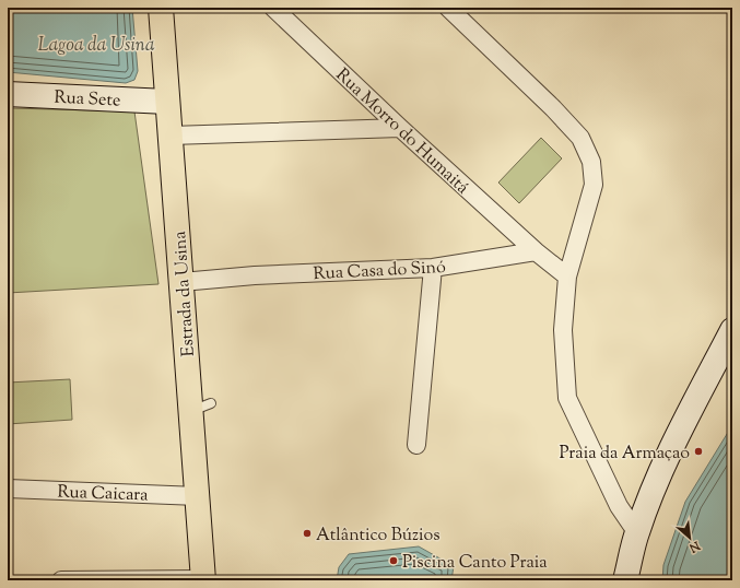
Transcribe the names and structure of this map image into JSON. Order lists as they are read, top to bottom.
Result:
{
  "streets": {
    "main road": ["Estrada da Usina"],
    "street": [
      "Rua Sete",
      "Rua Morro do Humaitá",
      "Rua Casa do Sinó",
      "Rua Caicara"
    ]
  },
  "crossings": [
    ["Rua Sete", "Estrada da Usina"],
    ["Rua Morro do Humaitá", "Rua Casa do Sinó"],
    ["Rua Casa do Sinó", "Estrada da Usina"],
    ["Estrada da Usina", "Rua Caicara"]
  ],
  "water": ["Lagoa da Usina"],
  "places": ["Praia da Armaçao", "Atlântico Búzios", "Piscina Canto Praia"],
  "north": "bottom right"
}
